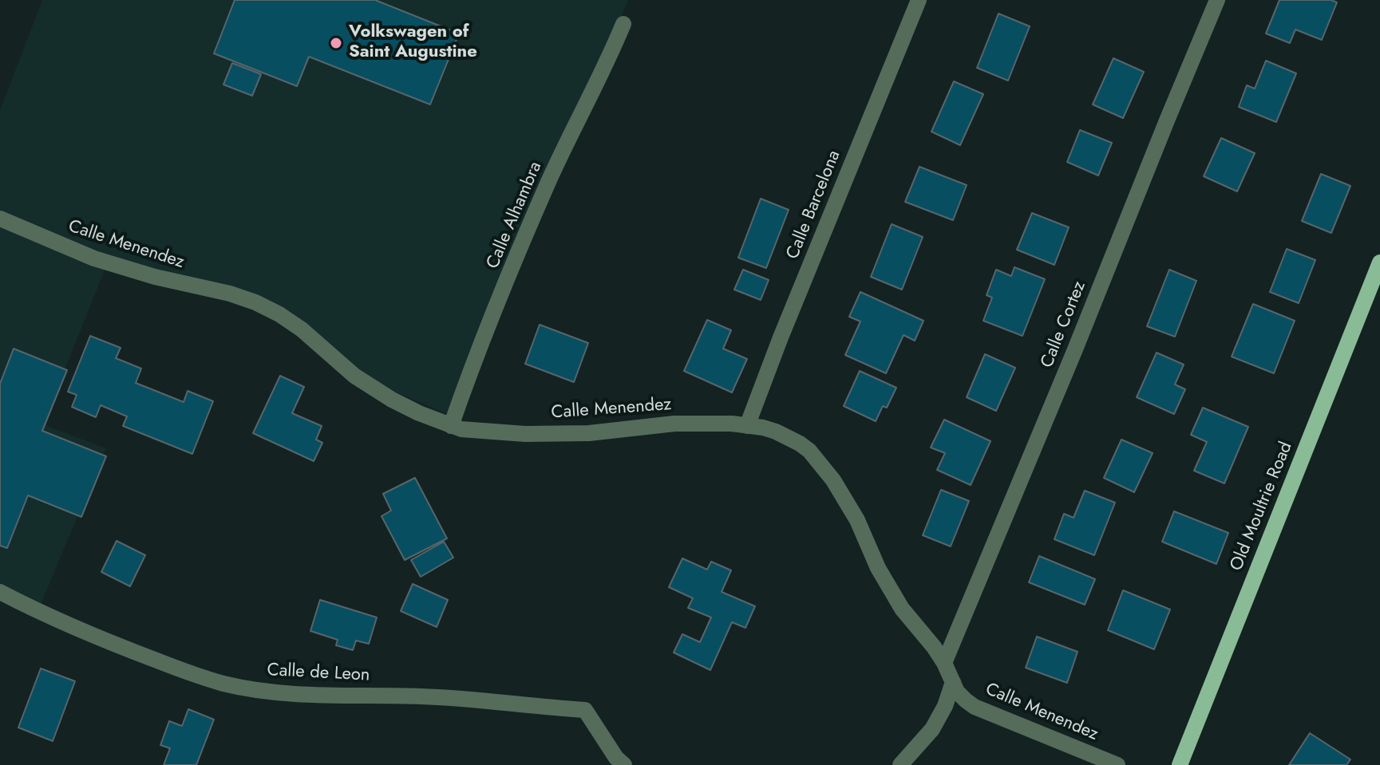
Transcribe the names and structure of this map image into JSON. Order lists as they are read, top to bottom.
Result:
{
  "streets": {
    "main road": ["Old Moultrie Road"],
    "street": [
      "Calle Barcelona",
      "Calle Alhambra",
      "Calle Menendez",
      "Calle Cortez",
      "Calle de Leon"
    ]
  },
  "crossings": [
    ["Calle Barcelona", "Calle Menendez"],
    ["Calle Alhambra", "Calle Menendez"],
    ["Calle Menendez", "Calle Cortez"]
  ],
  "places": ["Volkswagen of Saint Augustine"]
}
